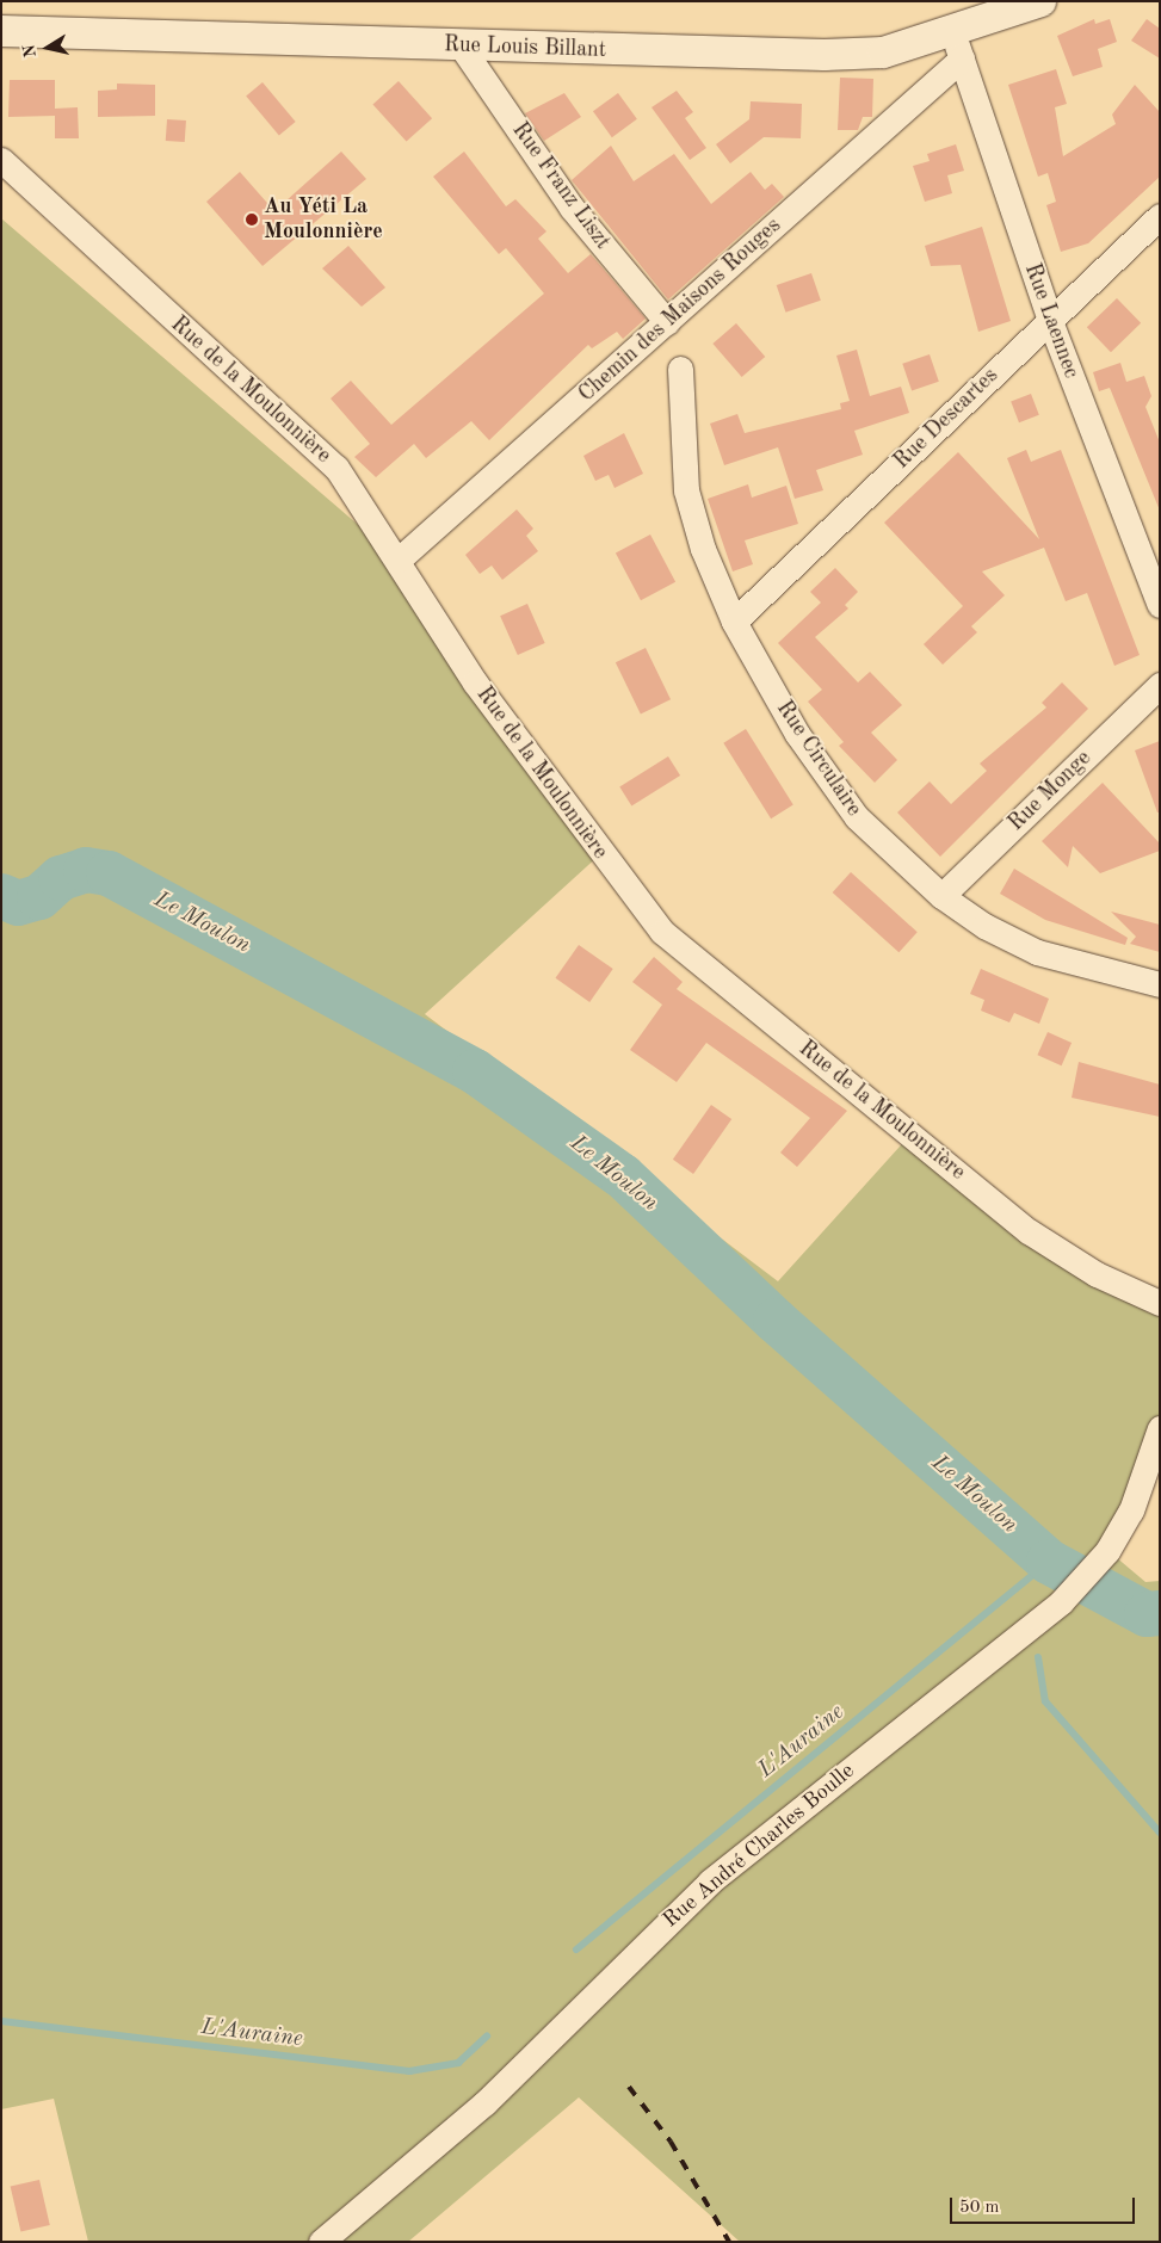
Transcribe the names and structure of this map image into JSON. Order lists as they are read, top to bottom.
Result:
{
  "streets": {
    "street": [
      "Rue Louis Billant",
      "Rue Franz Liszt",
      "Chemin des Maisons Rouges",
      "Rue Laennec",
      "Rue de la Moulonnière",
      "Rue Descartes",
      "Rue Circulaire",
      "Rue Monge",
      "Rue André Charles Boulle"
    ]
  },
  "crossings": [
    ["Rue Louis Billant", "Rue Franz Liszt"],
    ["Rue Louis Billant", "Chemin des Maisons Rouges"],
    ["Rue Louis Billant", "Rue Laennec"],
    ["Rue Franz Liszt", "Chemin des Maisons Rouges"],
    ["Chemin des Maisons Rouges", "Rue Laennec"],
    ["Chemin des Maisons Rouges", "Rue de la Moulonnière"],
    ["Rue Laennec", "Rue Descartes"],
    ["Rue Descartes", "Rue Circulaire"],
    ["Rue Circulaire", "Rue Monge"]
  ],
  "water": ["Le Moulon", "L'Auraine"],
  "places": ["Au Yéti La Moulonnière"],
  "scale_bar": "50 m",
  "north": "left"
}
